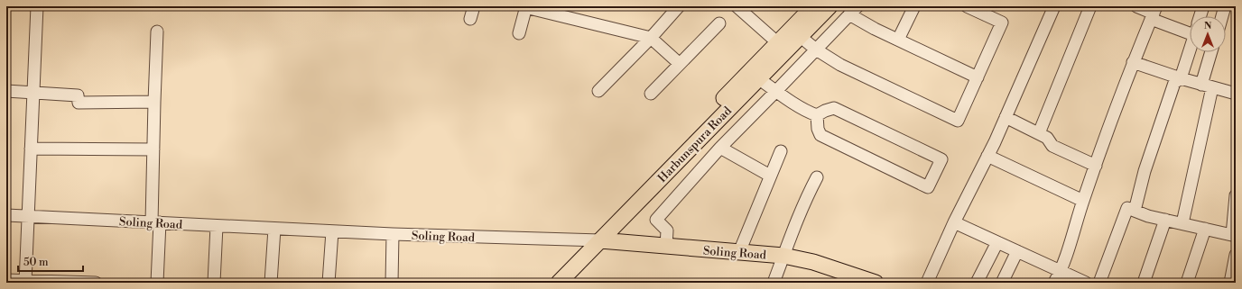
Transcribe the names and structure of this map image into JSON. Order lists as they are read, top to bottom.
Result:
{
  "streets": {
    "main road": ["Harbunspura Road", "Soling Road"]
  },
  "crossings": [
    ["Harbunspura Road", "Soling Road"]
  ],
  "scale_bar": "50 m",
  "north": "top"
}
